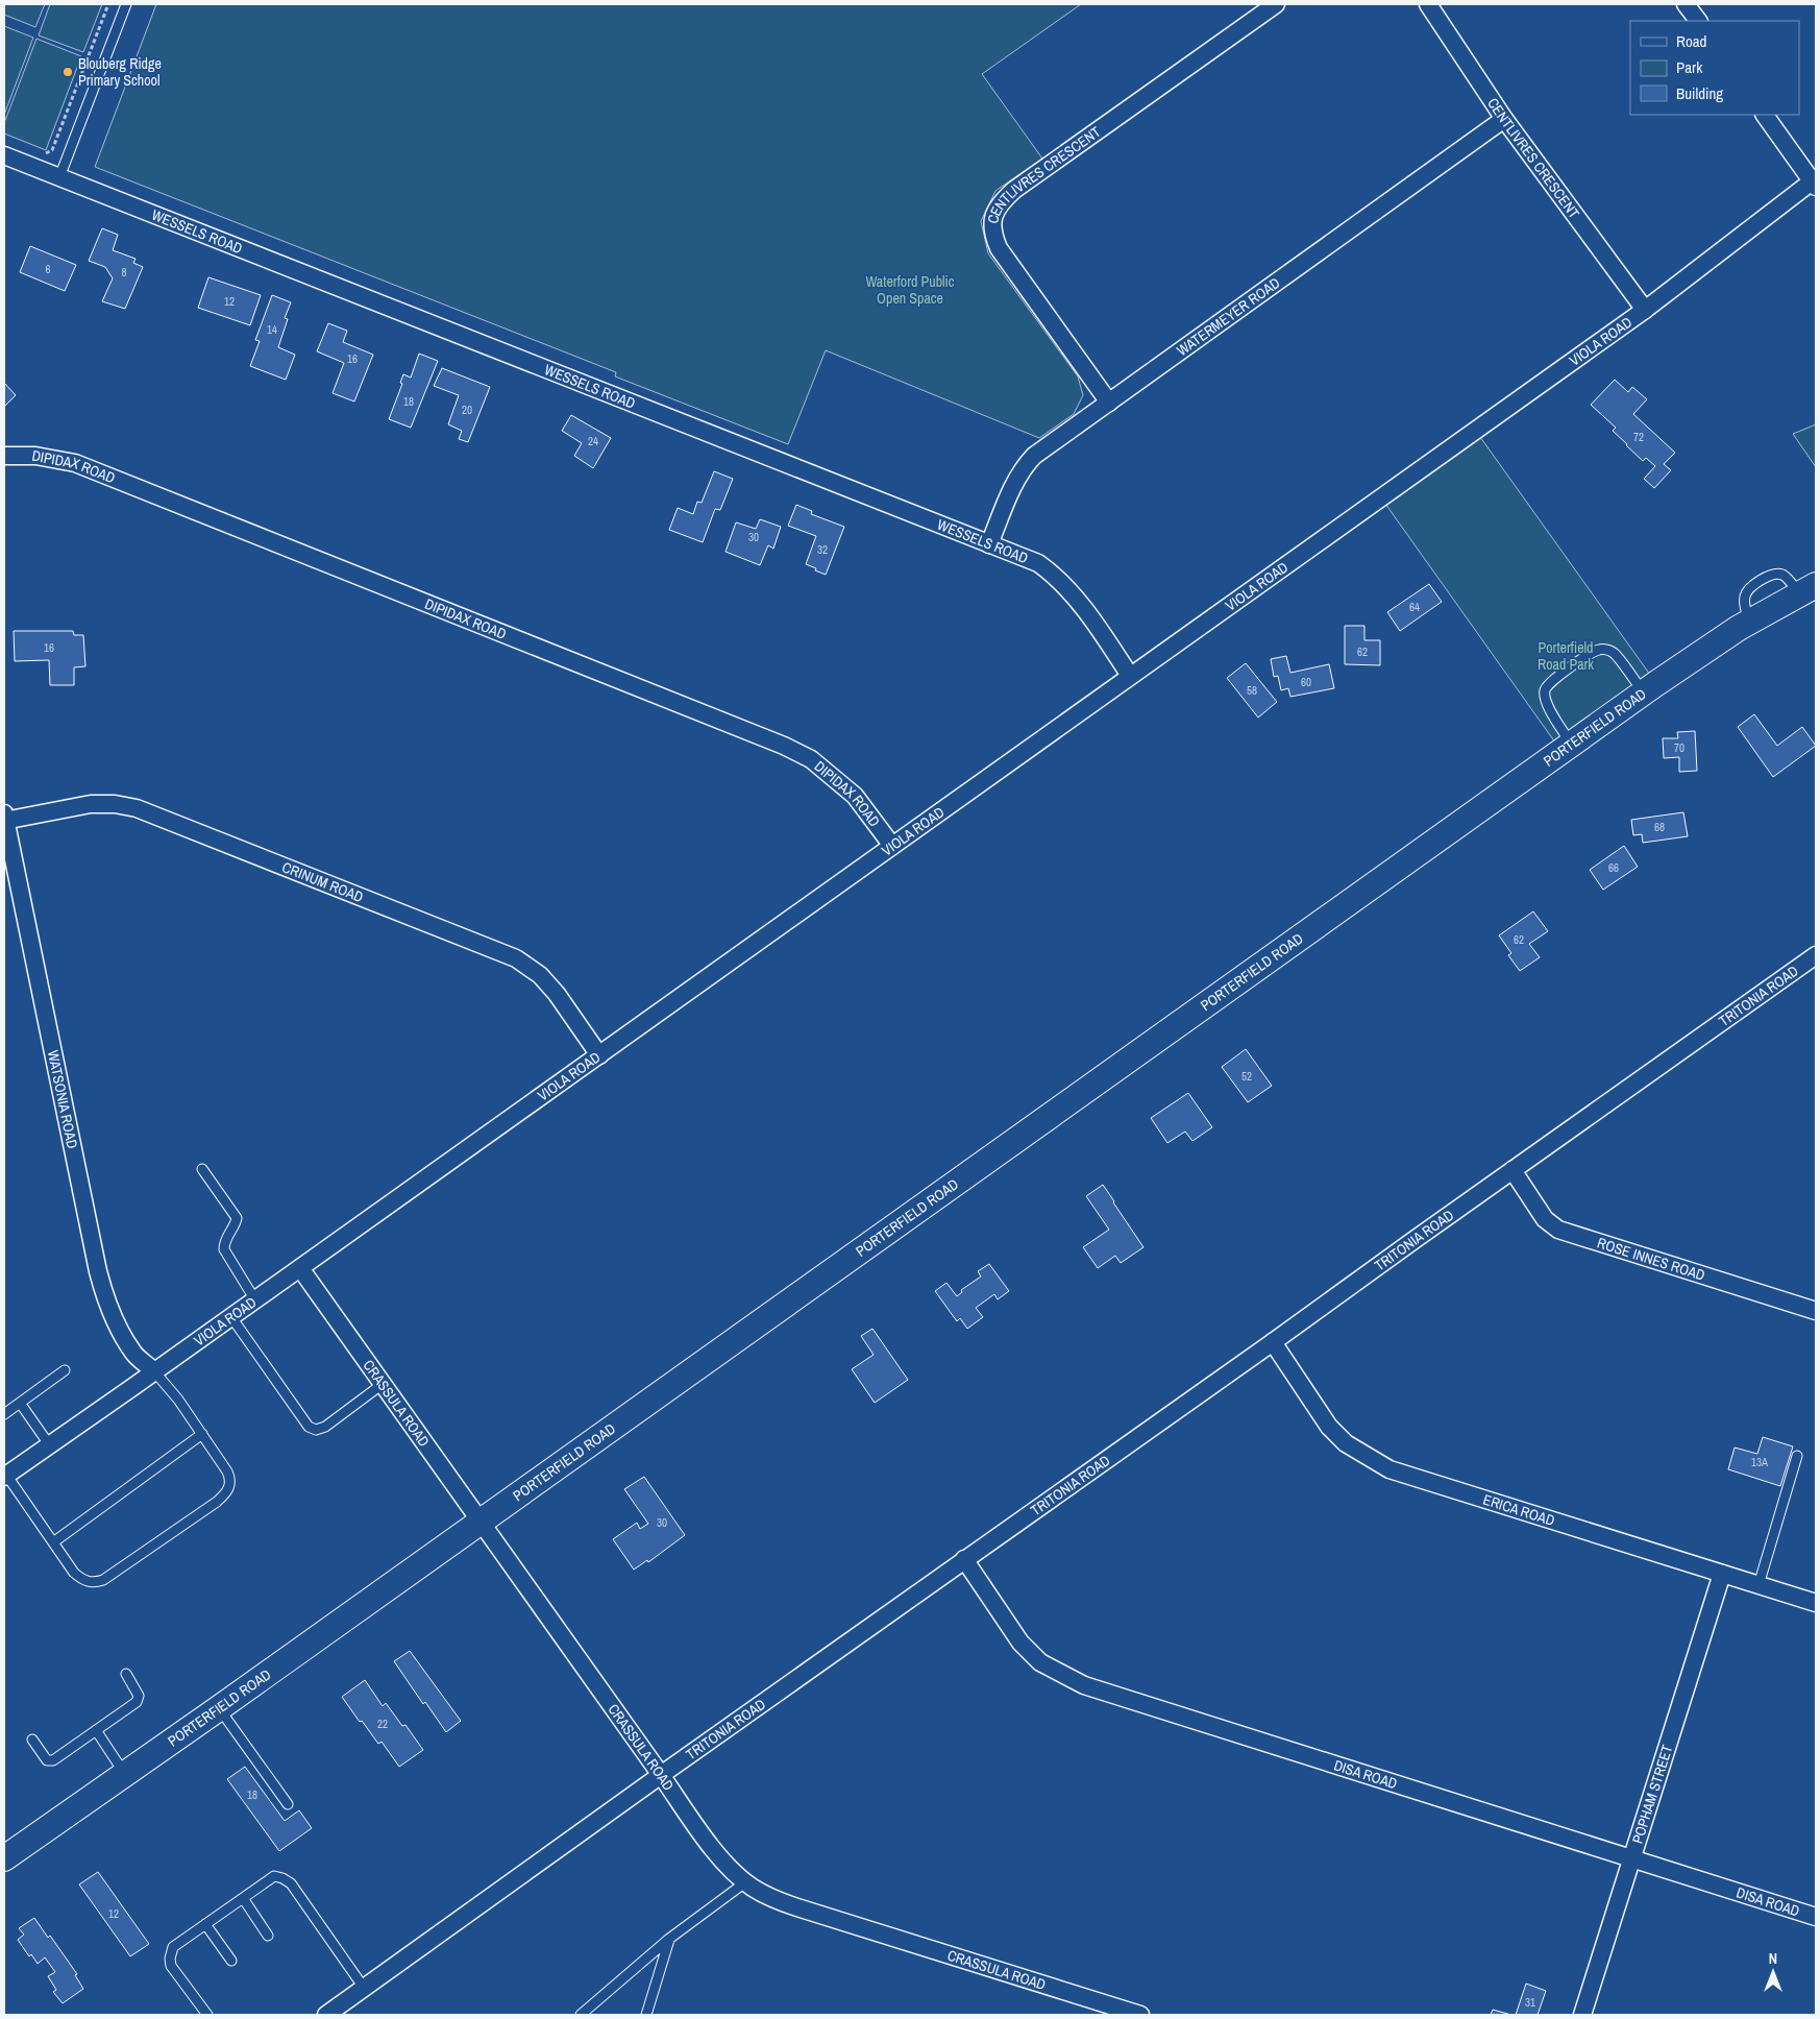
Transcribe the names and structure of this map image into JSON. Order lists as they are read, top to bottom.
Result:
{
  "streets": {
    "street": [
      "CENTLIVRES CRESCENT",
      "WESSELS ROAD",
      "WATERMEYER ROAD",
      "VIOLA ROAD",
      "DIPIDAX ROAD",
      "PORTERFIELD ROAD",
      "CRINUM ROAD",
      "TRITONIA ROAD",
      "WATSONIA ROAD",
      "ROSE INNES ROAD",
      "CRASSULA ROAD",
      "ERICA ROAD",
      "DISA ROAD",
      "POPHAM STREET"
    ]
  },
  "crossings": [
    ["CENTLIVRES CRESCENT", "WATERMEYER ROAD"],
    ["CENTLIVRES CRESCENT", "VIOLA ROAD"],
    ["WESSELS ROAD", "WATERMEYER ROAD"],
    ["WESSELS ROAD", "VIOLA ROAD"],
    ["VIOLA ROAD", "DIPIDAX ROAD"],
    ["VIOLA ROAD", "CRINUM ROAD"],
    ["VIOLA ROAD", "WATSONIA ROAD"],
    ["VIOLA ROAD", "CRASSULA ROAD"],
    ["PORTERFIELD ROAD", "CRASSULA ROAD"],
    ["CRINUM ROAD", "WATSONIA ROAD"],
    ["TRITONIA ROAD", "ROSE INNES ROAD"],
    ["TRITONIA ROAD", "CRASSULA ROAD"],
    ["TRITONIA ROAD", "ERICA ROAD"],
    ["TRITONIA ROAD", "DISA ROAD"],
    ["ERICA ROAD", "POPHAM STREET"],
    ["DISA ROAD", "POPHAM STREET"]
  ],
  "parks": ["Waterford Public Open Space", "Porterfield Road Park"],
  "places": ["Blouberg Ridge Primary School"],
  "house_numbers": [
    "6",
    "8",
    "12",
    "14",
    "16",
    "18",
    "20",
    "72",
    "24",
    "30",
    "32",
    "64",
    "16",
    "62",
    "60",
    "58",
    "70",
    "68",
    "66",
    "62",
    "52",
    "13A",
    "30",
    "22",
    "18",
    "12",
    "31"
  ],
  "legend": ["Road", "Park", "Building"],
  "north": "top"
}
